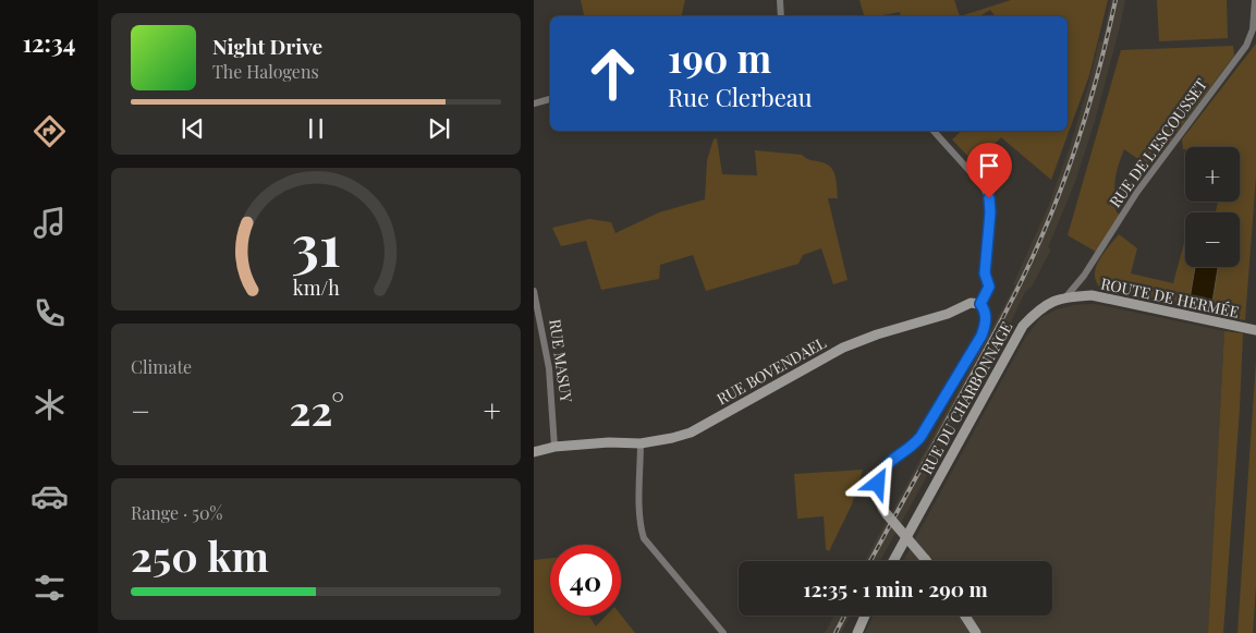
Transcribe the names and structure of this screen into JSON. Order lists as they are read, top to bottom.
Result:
{
  "streets": {
    "street": [
      "RUE DE L'ESCOUSSET",
      "ROUTE DE HERMÉE",
      "RUE MASUY",
      "RUE BOVENDAEL",
      "RUE DU CHARBONNAGE"
    ]
  },
  "crossings": [
    ["RUE DE L'ESCOUSSET", "ROUTE DE HERMÉE"],
    ["ROUTE DE HERMÉE", "RUE DU CHARBONNAGE"],
    ["RUE MASUY", "RUE BOVENDAEL"]
  ],
  "page": {
    "tabs": "12:34",
    "turn": ["190 m", "Rue Clerbeau"],
    "song": ["Night Drive", "The Halogens"],
    "map_buttons": ["+", "−"],
    "tile": [
      "Climate",
      ["Range · 50%", "250 km"]
    ],
    "heat": ["−", "22°", "+"],
    "limit": "40",
    "trip": "12:35 · 1 min · 290 m",
    "gauge": ["31", "km/h"]
  }
}
